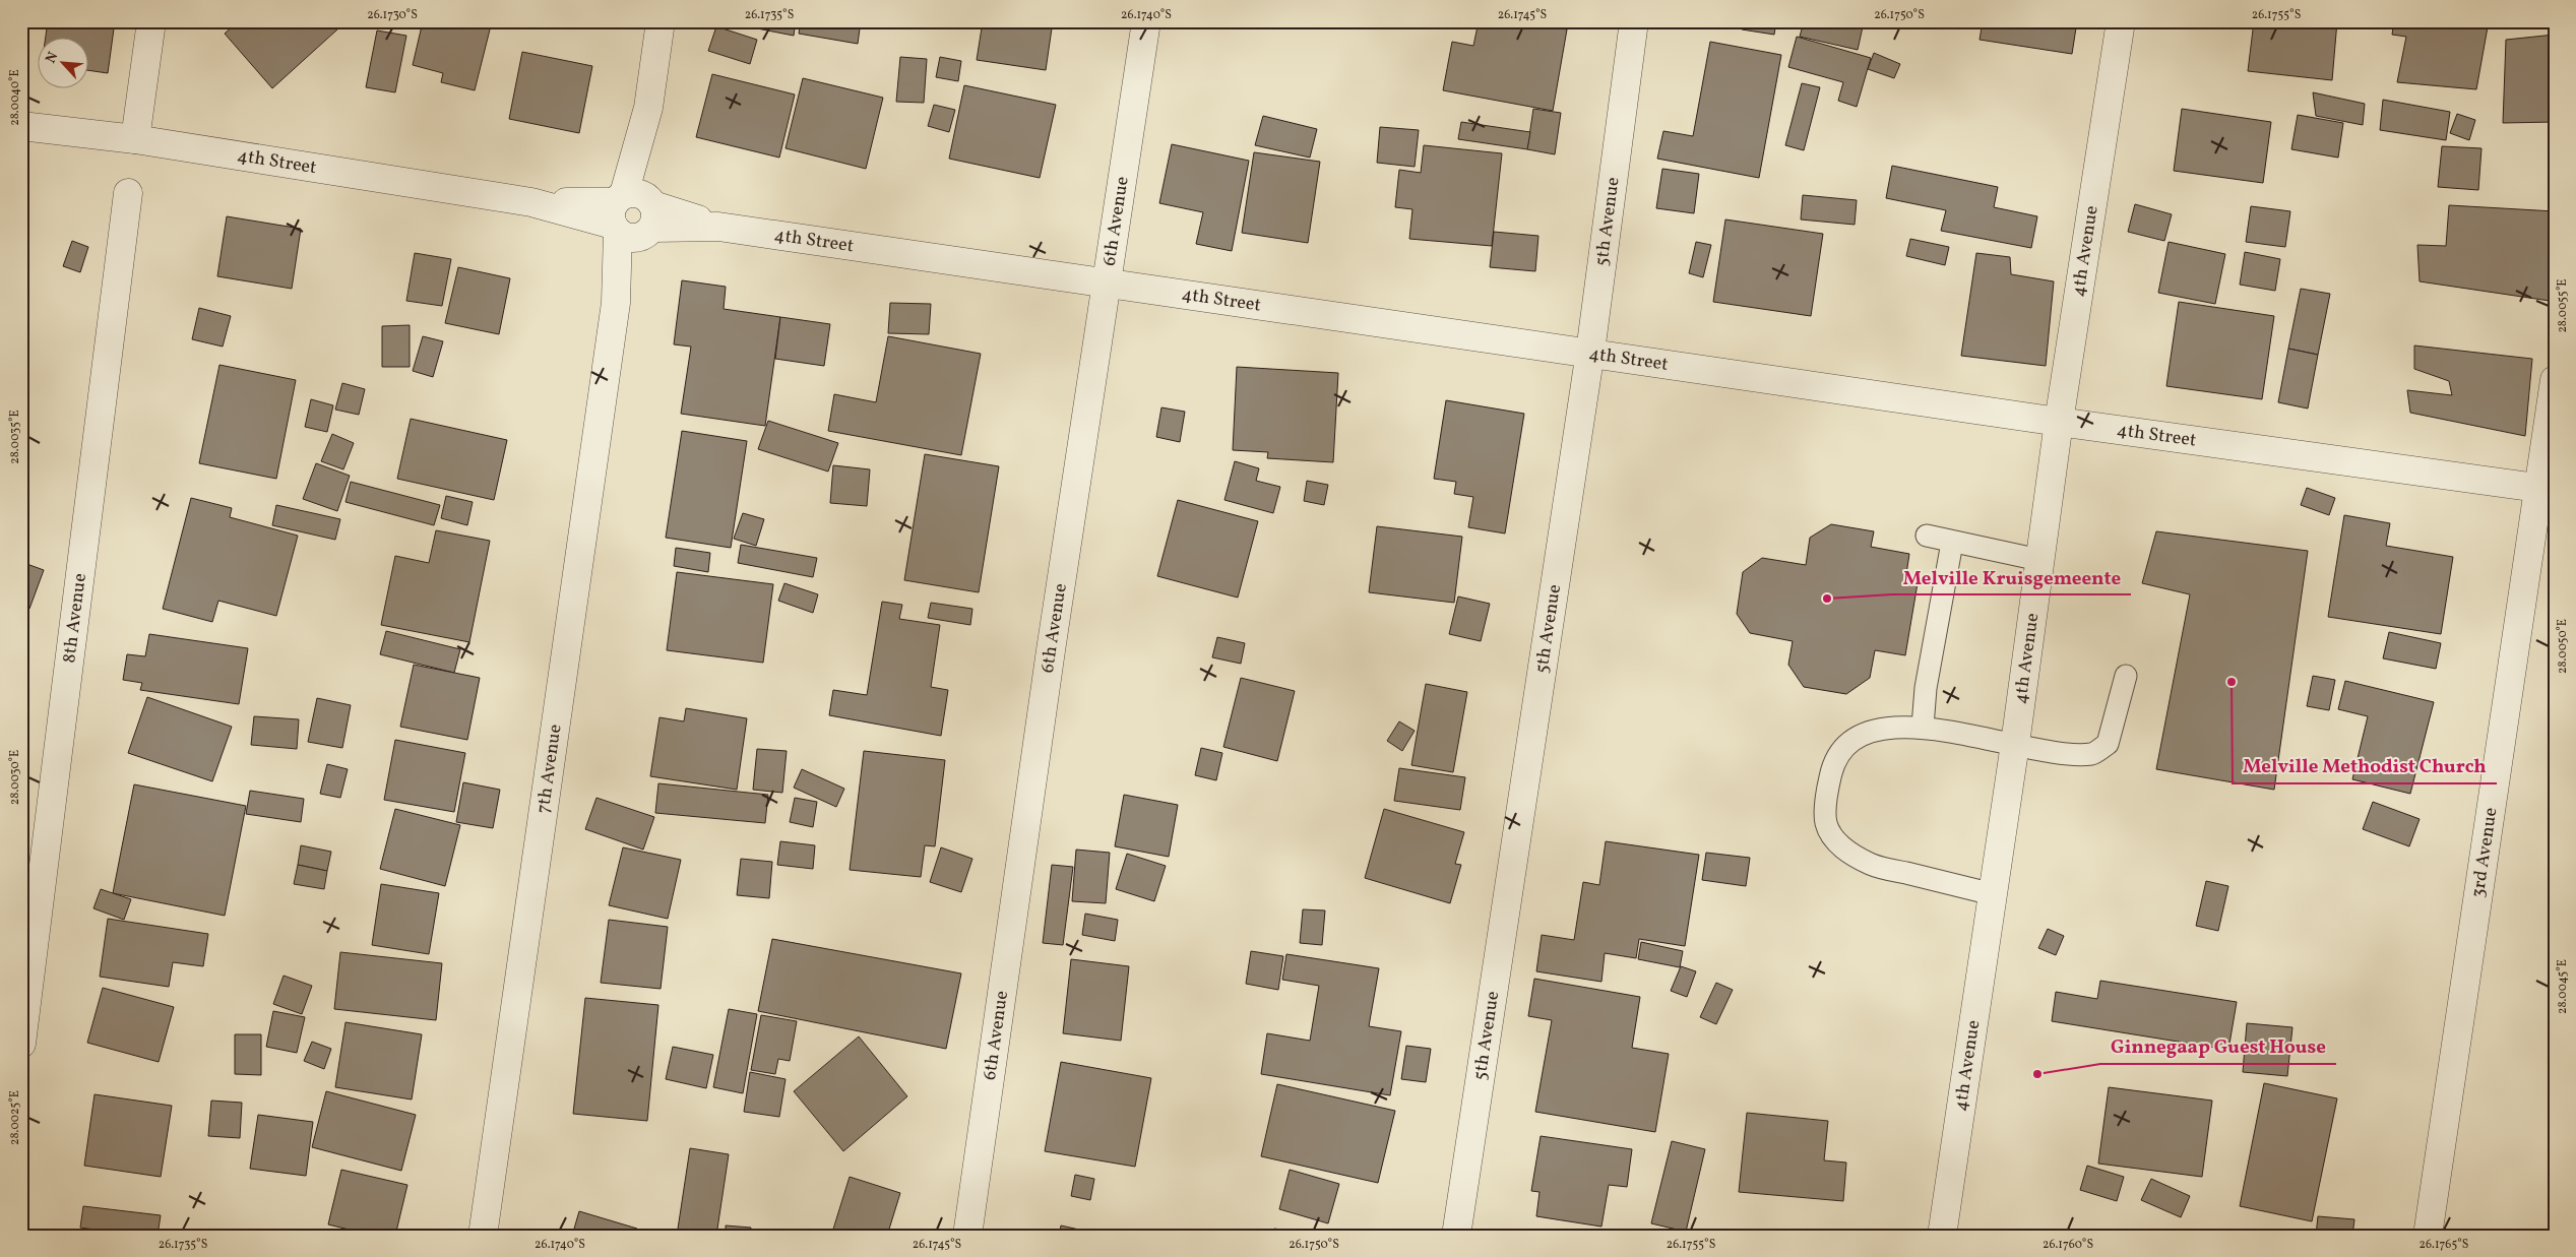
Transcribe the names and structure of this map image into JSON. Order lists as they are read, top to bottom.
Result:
{
  "streets": {
    "street": [
      "4th Street",
      "6th Avenue",
      "5th Avenue",
      "4th Avenue",
      "8th Avenue",
      "7th Avenue",
      "3rd Avenue"
    ]
  },
  "crossings": [
    ["4th Street", "6th Avenue"],
    ["4th Street", "5th Avenue"],
    ["4th Street", "4th Avenue"],
    ["4th Street", "7th Avenue"],
    ["4th Street", "3rd Avenue"]
  ],
  "places": ["Melville Kruisgemeente", "Melville Methodist Church", "Ginnegaap Guest House"],
  "north": "top left",
  "coordinates": [
    "26.1730°S",
    "26.1735°S",
    "26.1740°S",
    "26.1745°S",
    "26.1750°S",
    "26.1755°S",
    "28.0040°E",
    "28.0055°E",
    "28.0035°E",
    "28.0050°E",
    "28.0030°E",
    "28.0045°E",
    "28.0025°E",
    "26.1760°S",
    "26.1765°S"
  ]
}
